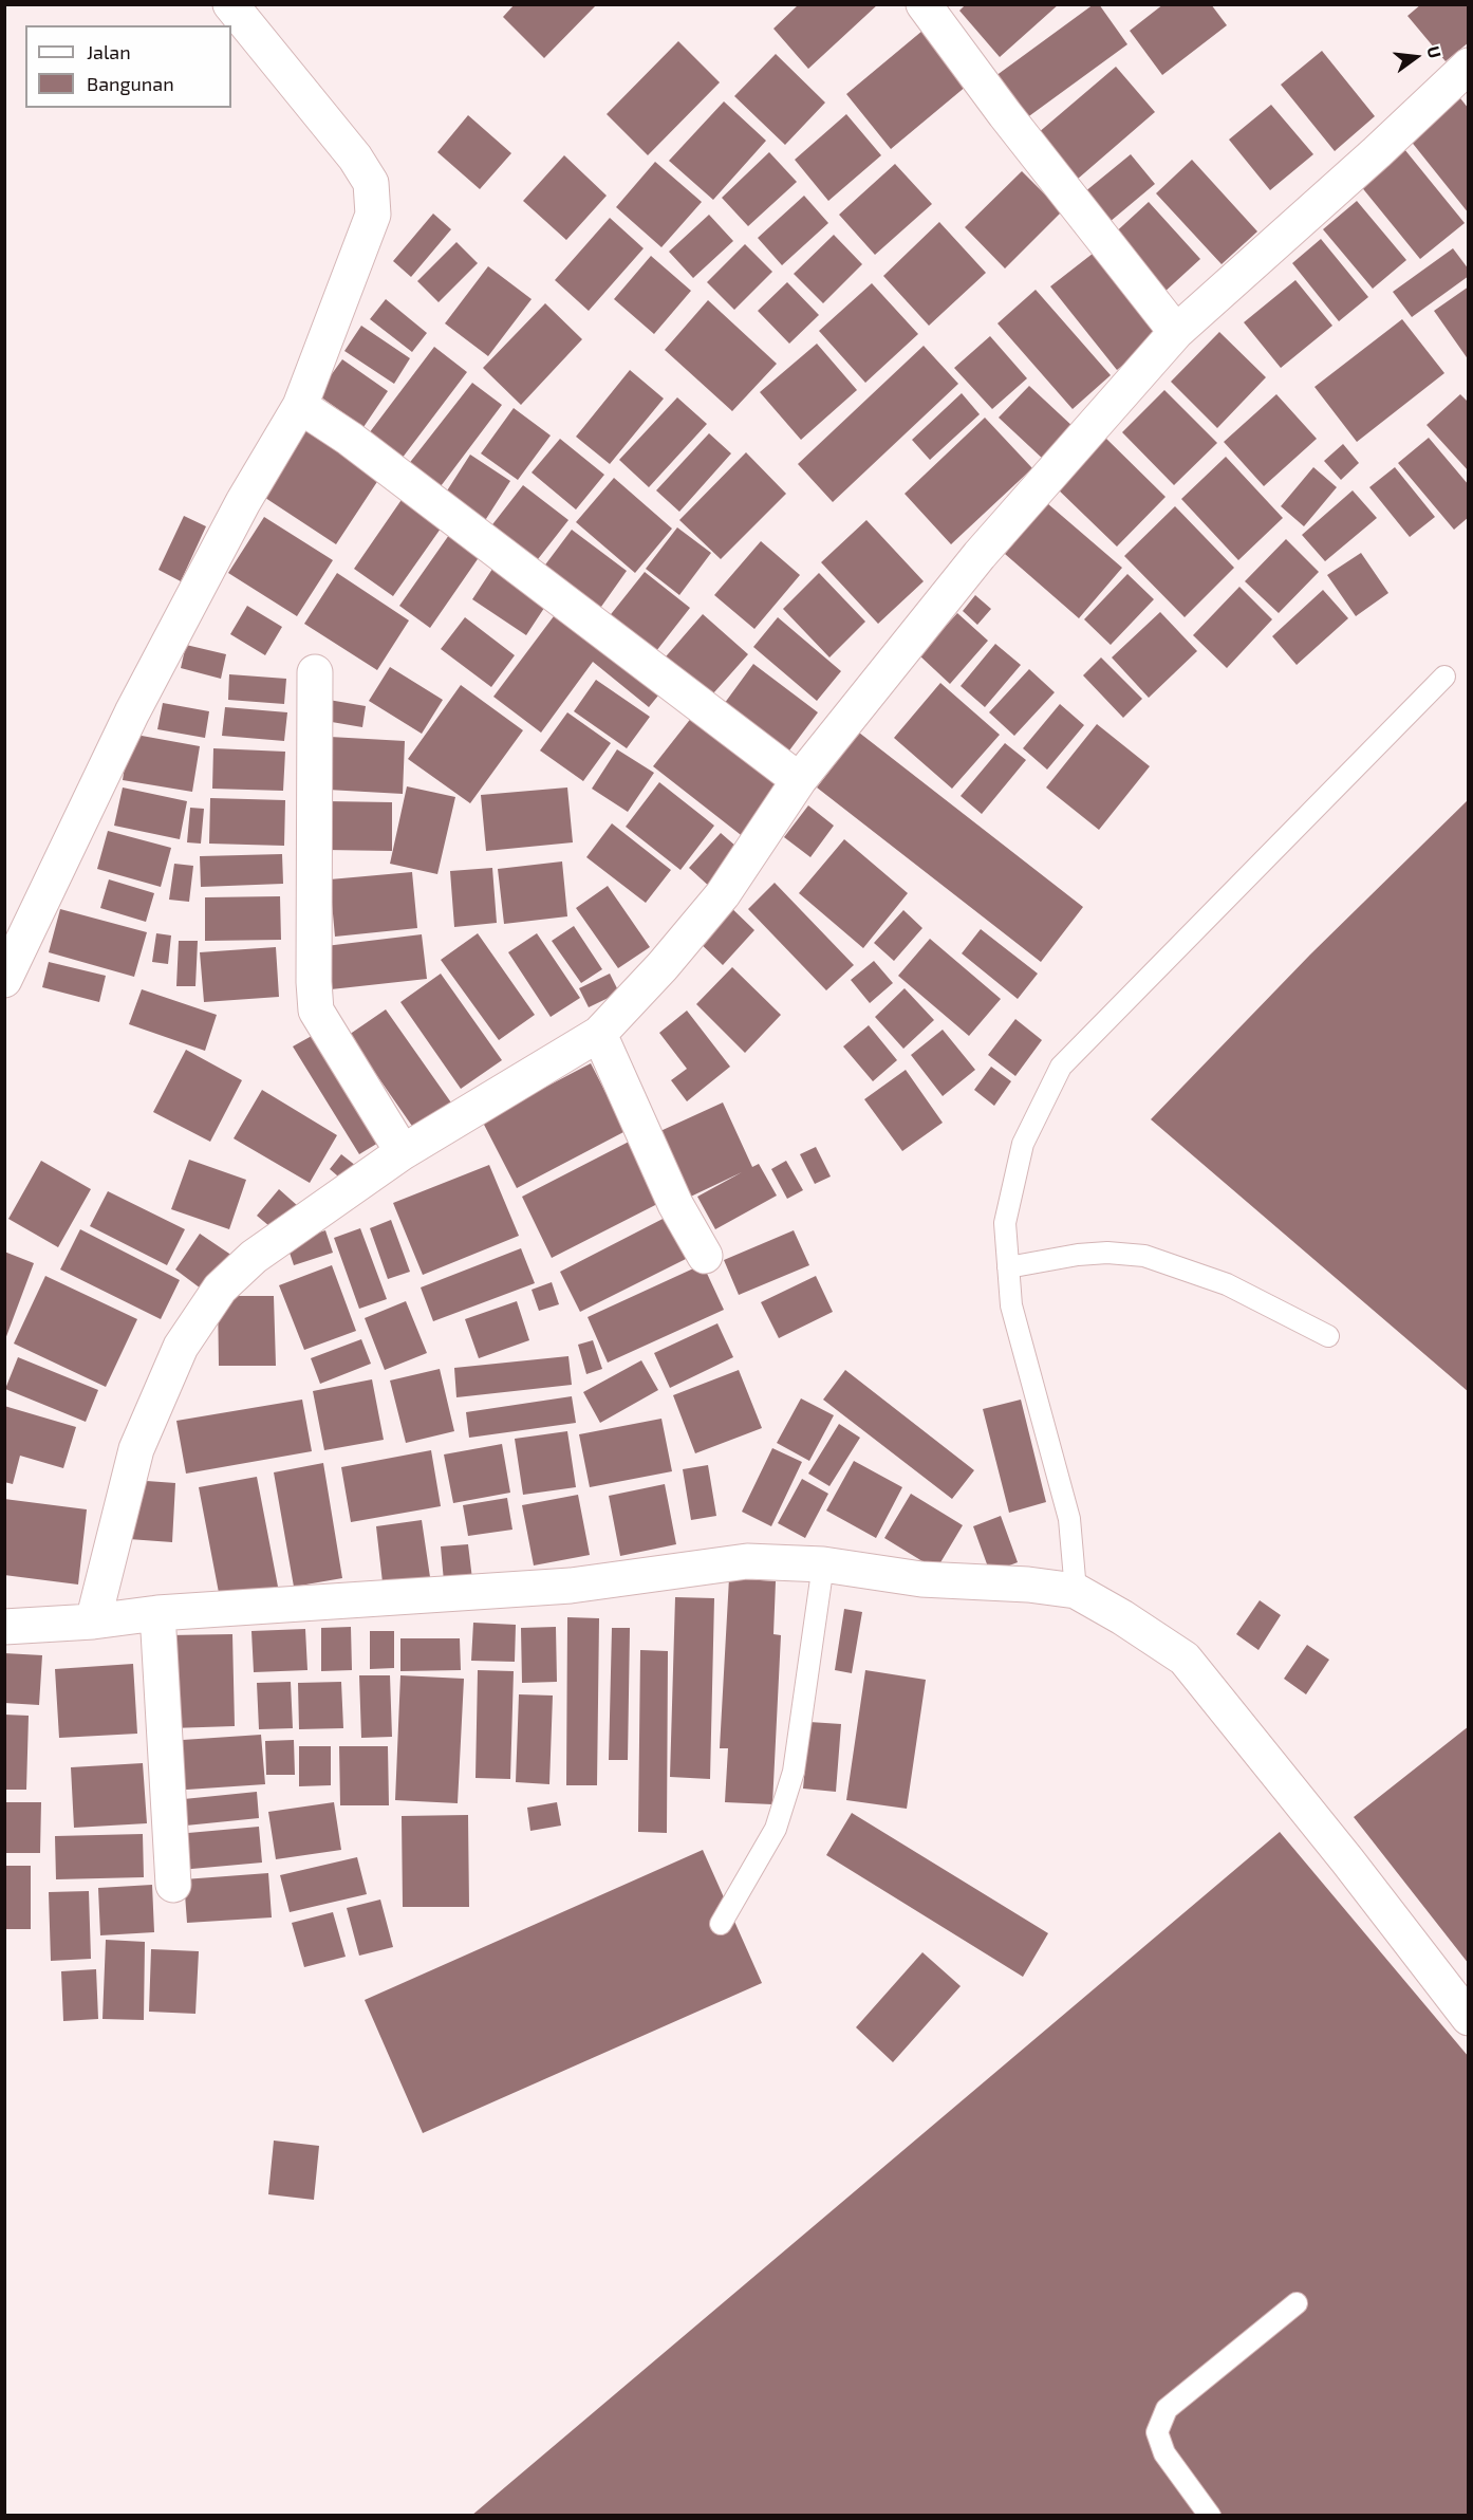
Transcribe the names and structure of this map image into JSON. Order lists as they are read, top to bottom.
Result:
{
  "legend": ["Jalan", "Bangunan"],
  "north": "right"
}
